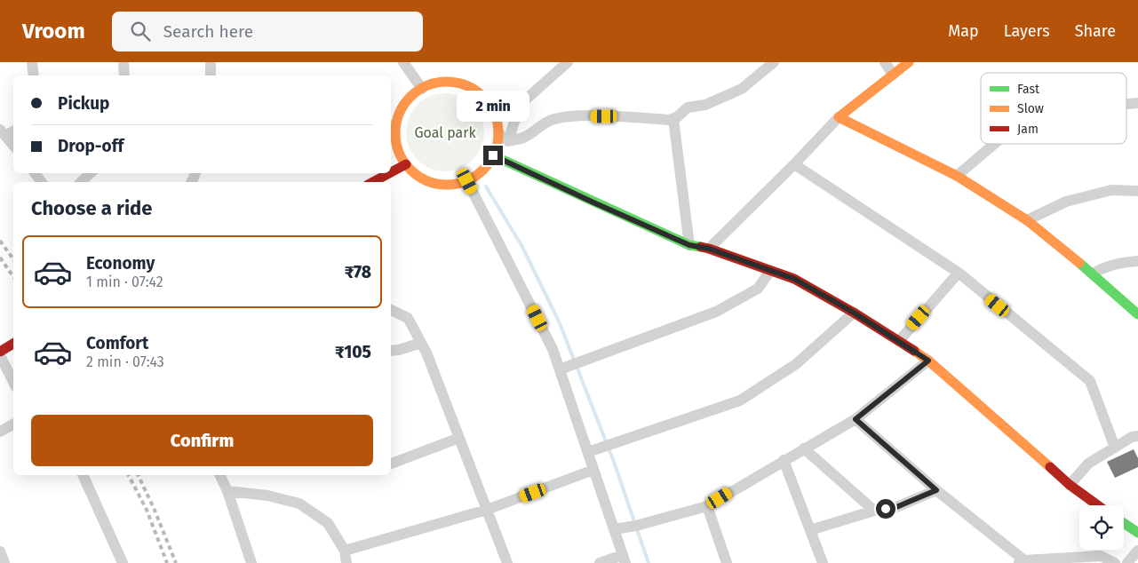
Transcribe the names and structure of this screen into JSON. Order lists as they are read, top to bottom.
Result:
{
  "parks": ["Goal park"],
  "legend": ["Fast", "Slow", "Jam"],
  "page": {
    "header": "Vroom",
    "search": "Search here",
    "nav": ["Map", "Layers", "Share"],
    "banner": ["Pickup", "Drop-off"],
    "bubble": "2 min",
    "heading": "Choose a ride",
    "list": [
      {
        "name": "Economy",
        "note": "1 min · 07:42",
        "value": "₹78"
      },
      {
        "name": "Comfort",
        "note": "2 min · 07:43",
        "value": "₹105"
      }
    ],
    "buttons": "Confirm"
  }
}
